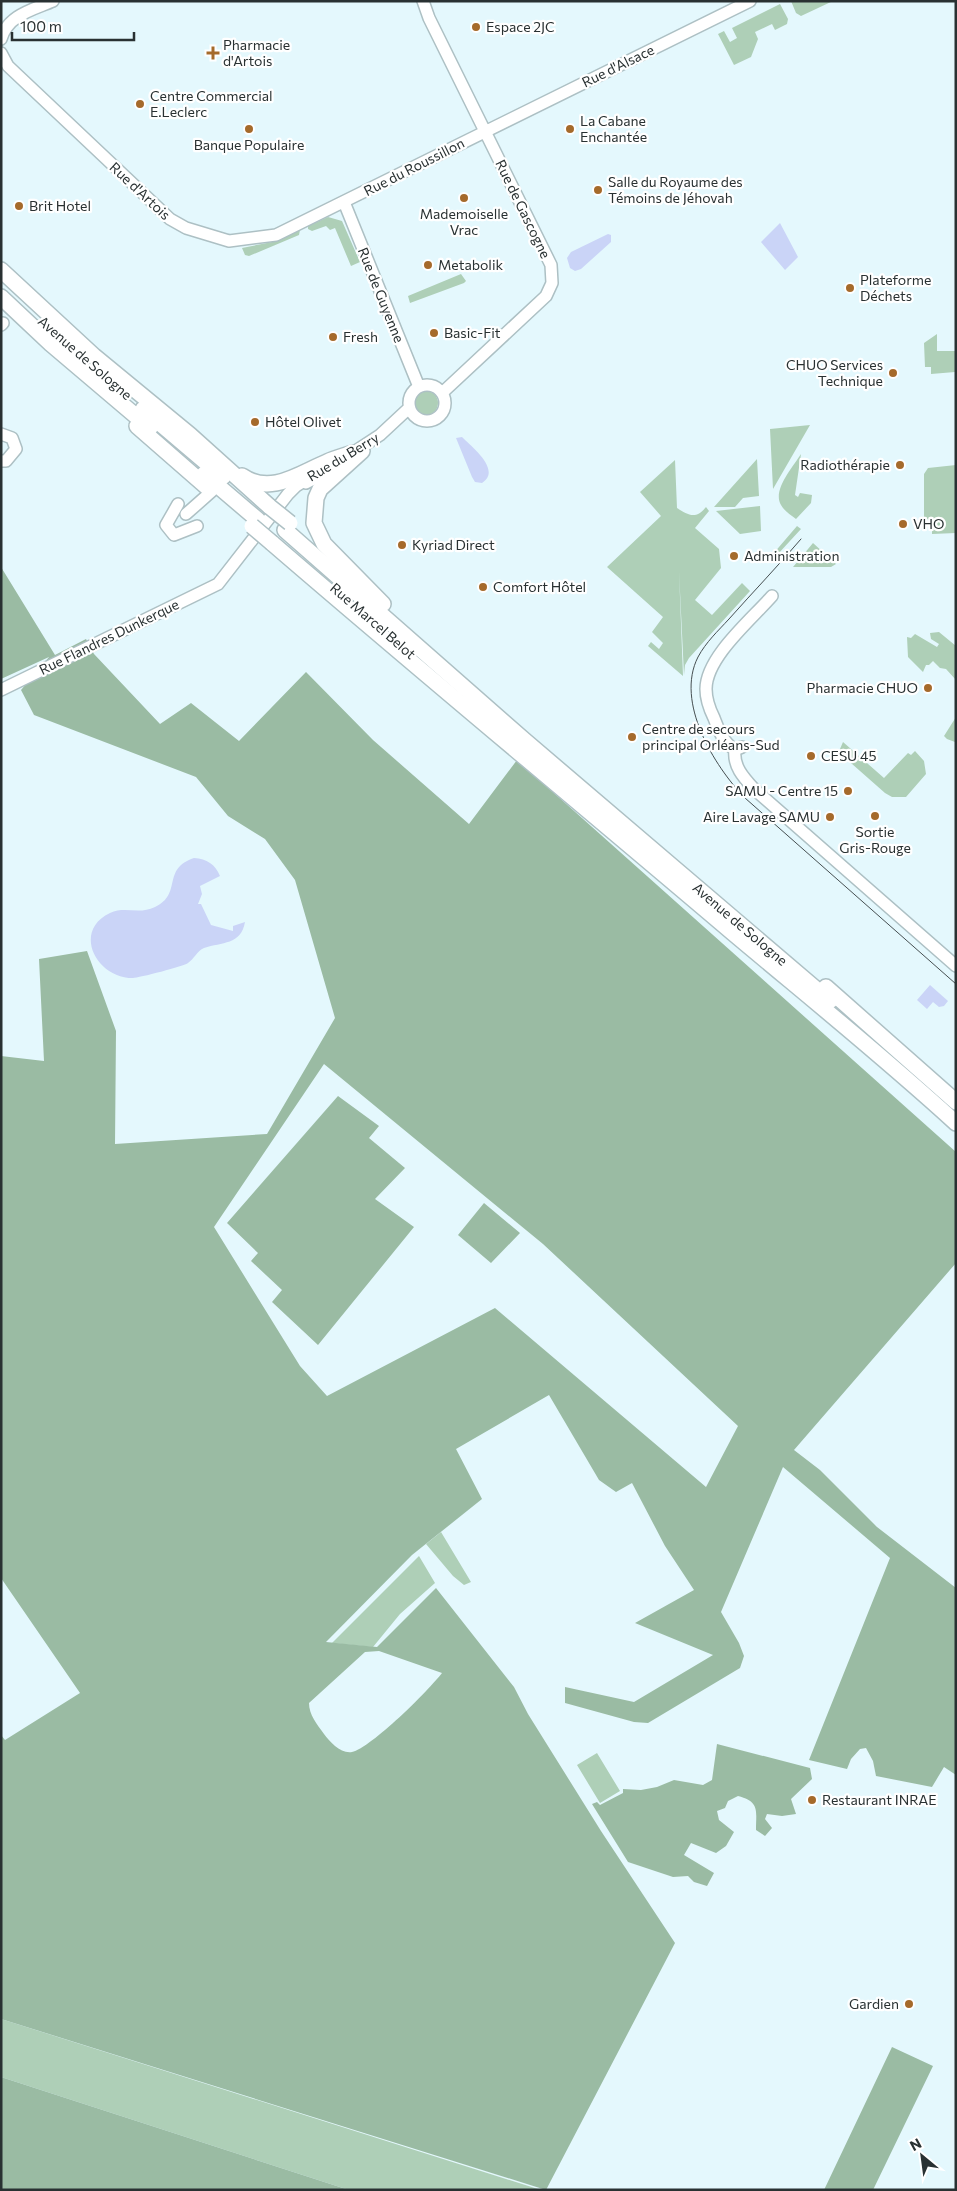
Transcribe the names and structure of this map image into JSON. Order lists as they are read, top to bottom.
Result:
{
  "streets": {
    "main road": ["Avenue de Sologne", "Rue Marcel Belot"],
    "street": [
      "Rue d'Alsace",
      "Rue du Roussillon",
      "Rue d'Artois",
      "Rue de Gascogne",
      "Rue de Guyenne",
      "Rue du Berry",
      "Rue Flandres Dunkerque"
    ]
  },
  "crossings": [
    ["Rue d'Alsace", "Rue du Roussillon"],
    ["Rue d'Alsace", "Rue de Gascogne"],
    ["Rue du Roussillon", "Rue d'Artois"],
    ["Rue du Roussillon", "Rue de Gascogne"],
    ["Rue du Roussillon", "Rue de Guyenne"],
    ["Rue d'Artois", "Rue de Guyenne"],
    ["Rue de Gascogne", "Rue de Guyenne"],
    ["Rue de Gascogne", "Rue du Berry"],
    ["Rue de Guyenne", "Rue du Berry"],
    ["Avenue de Sologne", "Rue Marcel Belot"],
    ["Rue du Berry", "Rue Marcel Belot"],
    ["Rue du Berry", "Rue Flandres Dunkerque"]
  ],
  "places": {
    "other": [
      "Espace 2JC",
      "Centre Commercial E.Leclerc",
      "Banque Populaire",
      "La Cabane Enchantée",
      "Salle du Royaume des Témoins de Jéhovah",
      "Mademoiselle Vrac",
      "Brit Hotel",
      "Metabolik",
      "Plateforme Déchets",
      "Basic-Fit",
      "Fresh",
      "CHUO Services Technique",
      "Hôtel Olivet",
      "Radiothérapie",
      "VHO",
      "Kyriad Direct",
      "Administration",
      "Comfort Hôtel",
      "Pharmacie CHUO",
      "Centre de secours principal Orléans-Sud",
      "CESU 45",
      "SAMU - Centre 15",
      "Sortie Gris-Rouge",
      "Aire Lavage SAMU",
      "Restaurant INRAE",
      "Gardien"
    ],
    "health": ["Pharmacie d'Artois"]
  },
  "scale_bar": "100 m",
  "north": "top left"
}
